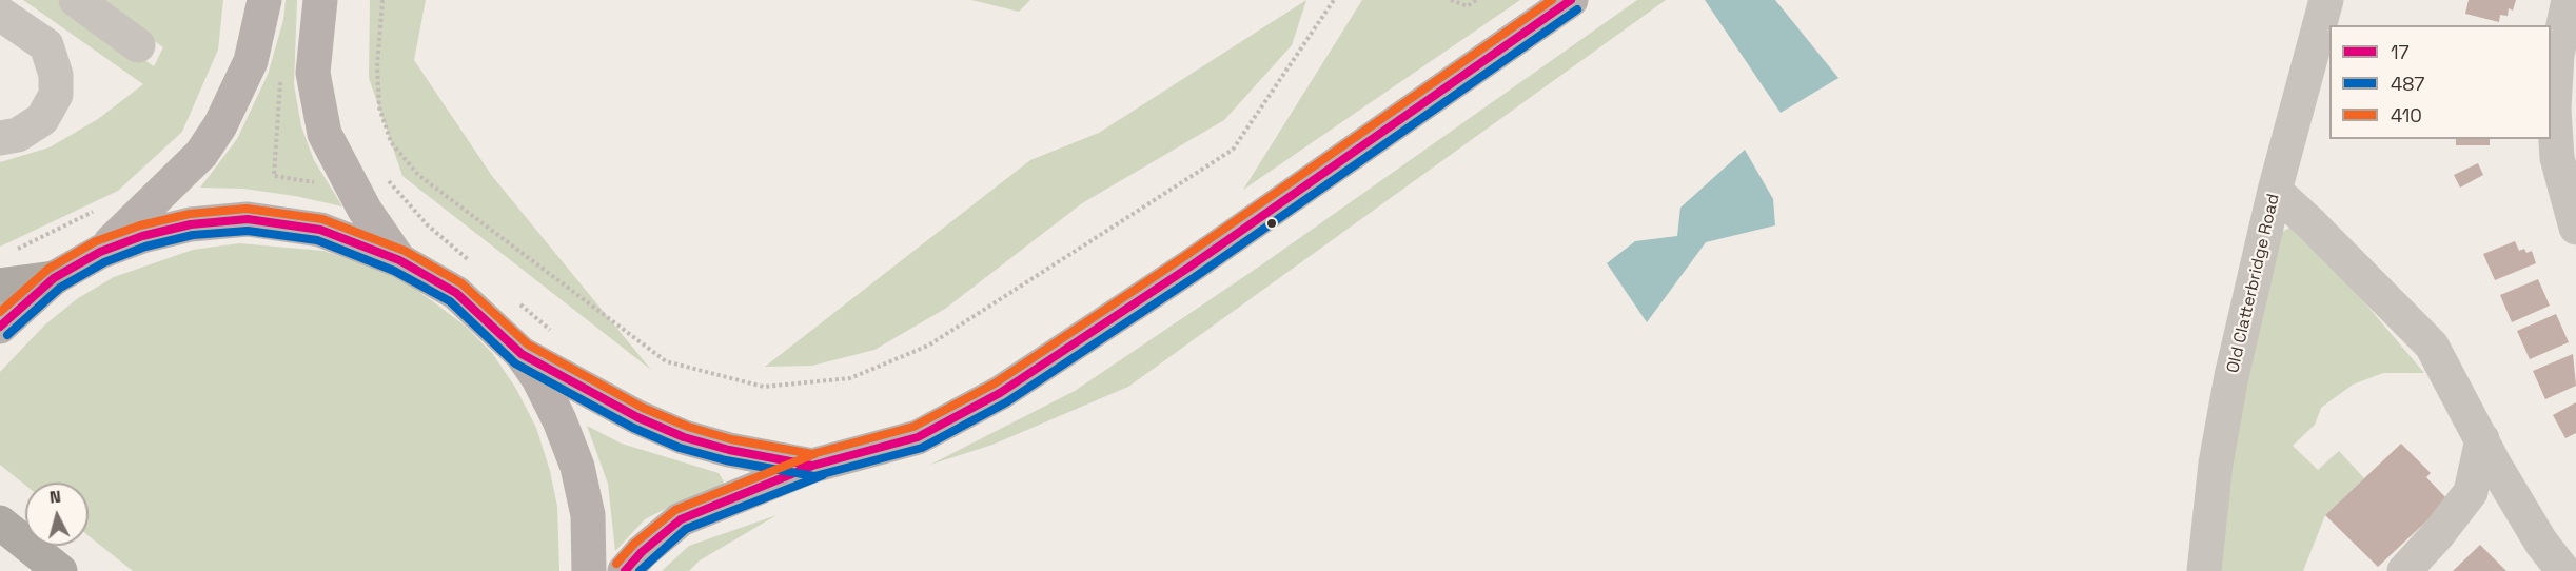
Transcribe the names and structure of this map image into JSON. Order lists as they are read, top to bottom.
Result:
{
  "streets": {
    "street": ["Old Clatterbridge Road"]
  },
  "lines": ["transit line 17", "transit line 410", "transit line 487"],
  "legend": ["17", "487", "410"],
  "north": "top"
}
